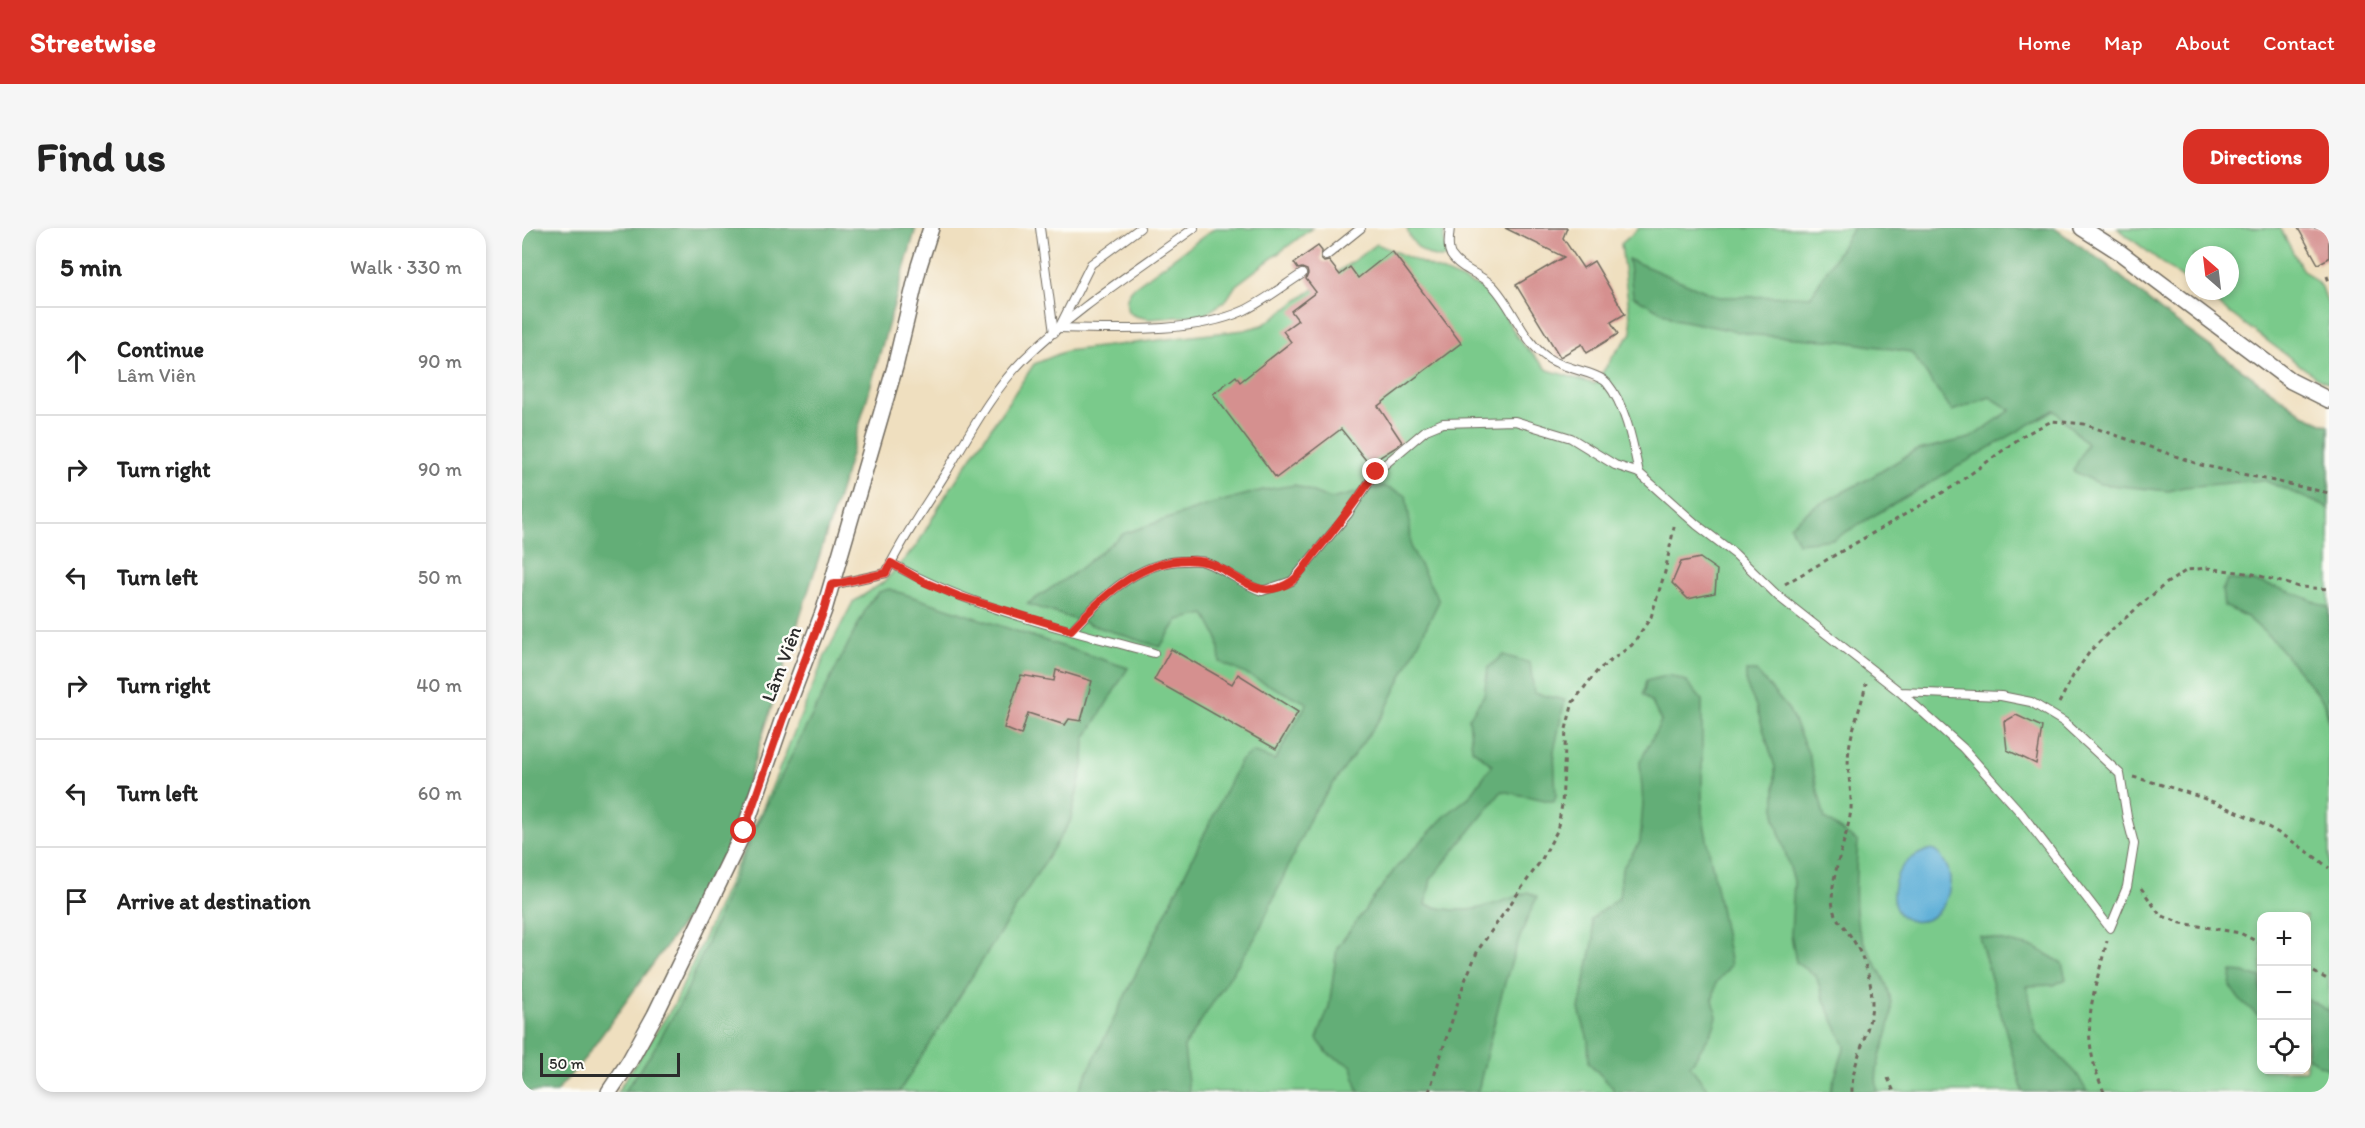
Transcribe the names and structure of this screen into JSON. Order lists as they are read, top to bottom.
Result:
{
  "streets": {
    "street": ["Lâm Viên"]
  },
  "scale_bar": "50 m",
  "north": "top left",
  "page": {
    "header": "Streetwise",
    "nav": [
      "Home",
      "Map",
      "About",
      "Contact"
    ],
    "buttons": "Directions",
    "title": "Find us",
    "heading": ["5 min", "Walk · 330 m"],
    "list": [
      ["Continue", "Lâm Viên", "90 m"],
      ["Turn right", "90 m"],
      ["Turn left", "50 m"],
      ["Turn right", "40 m"],
      ["Turn left", "60 m"],
      "Arrive at destination"
    ],
    "map_buttons": ["+", "−"],
    "scale": "50 m"
  }
}
